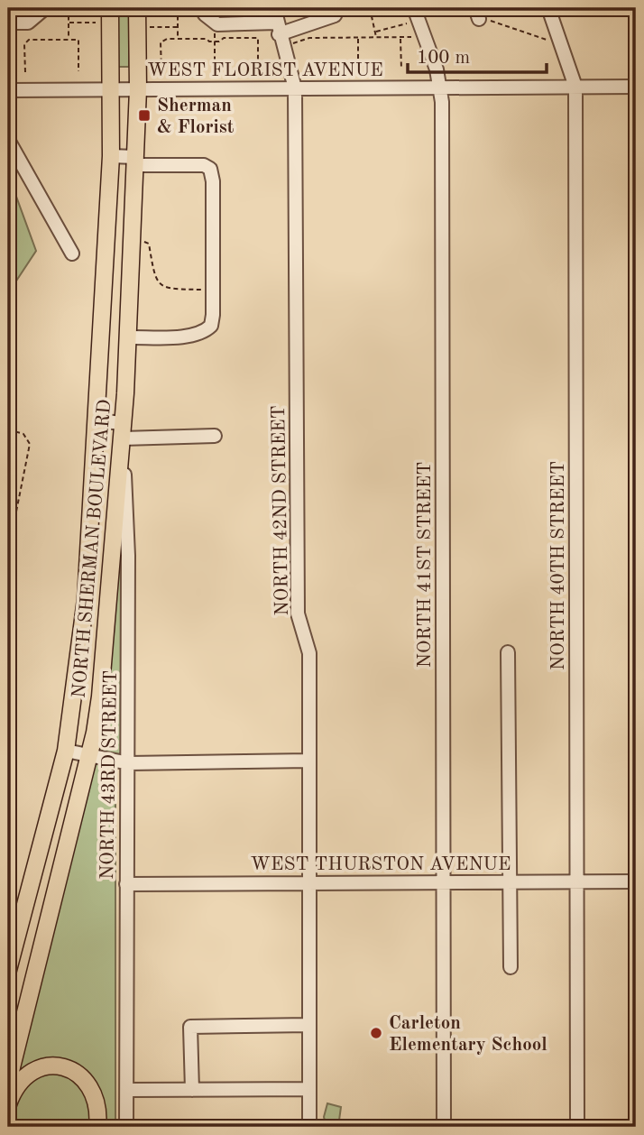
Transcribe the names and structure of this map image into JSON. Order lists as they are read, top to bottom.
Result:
{
  "streets": {
    "main road": ["NORTH SHERMAN BOULEVARD"],
    "street": [
      "WEST FLORIST AVENUE",
      "NORTH 42ND STREET",
      "NORTH 41ST STREET",
      "NORTH 40TH STREET",
      "NORTH 43RD STREET",
      "WEST THURSTON AVENUE"
    ]
  },
  "crossings": [
    ["WEST FLORIST AVENUE", "NORTH 42ND STREET"],
    ["WEST FLORIST AVENUE", "NORTH SHERMAN BOULEVARD"],
    ["WEST FLORIST AVENUE", "NORTH 41ST STREET"],
    ["WEST FLORIST AVENUE", "NORTH 40TH STREET"],
    ["NORTH 42ND STREET", "WEST THURSTON AVENUE"],
    ["NORTH SHERMAN BOULEVARD", "NORTH 43RD STREET"],
    ["NORTH 41ST STREET", "WEST THURSTON AVENUE"],
    ["NORTH 40TH STREET", "WEST THURSTON AVENUE"],
    ["NORTH 43RD STREET", "WEST THURSTON AVENUE"]
  ],
  "places": {
    "transit": ["Sherman & Florist"],
    "other": ["Carleton Elementary School"]
  },
  "scale_bar": "100 m"
}
